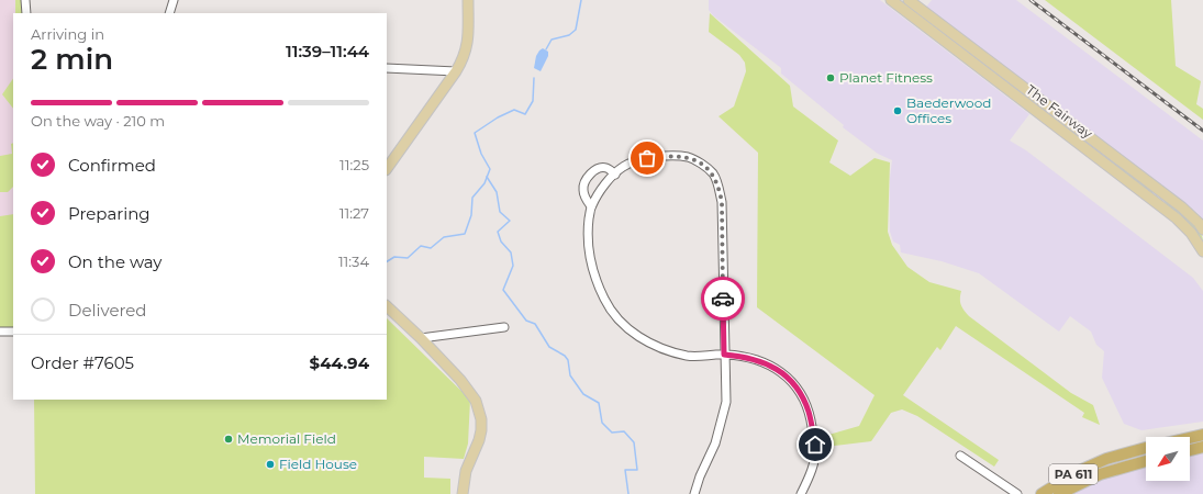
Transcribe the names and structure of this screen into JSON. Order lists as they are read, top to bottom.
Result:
{
  "streets": {
    "highway": ["PA 611"],
    "main road": ["The Fairway"]
  },
  "places": [
    "Planet Fitness",
    "Baederwood Offices",
    "Memorial Field",
    "Field House"
  ],
  "north": "bottom left",
  "page": {
    "heading": ["2 min", "Arriving in", "11:39–11:44"],
    "panel": ["Order #7605", "$44.94"],
    "bar": "On the way · 210 m",
    "list": [
      ["Confirmed", "11:25"],
      ["Preparing", "11:27"],
      ["On the way", "11:34"],
      "Delivered"
    ]
  }
}
